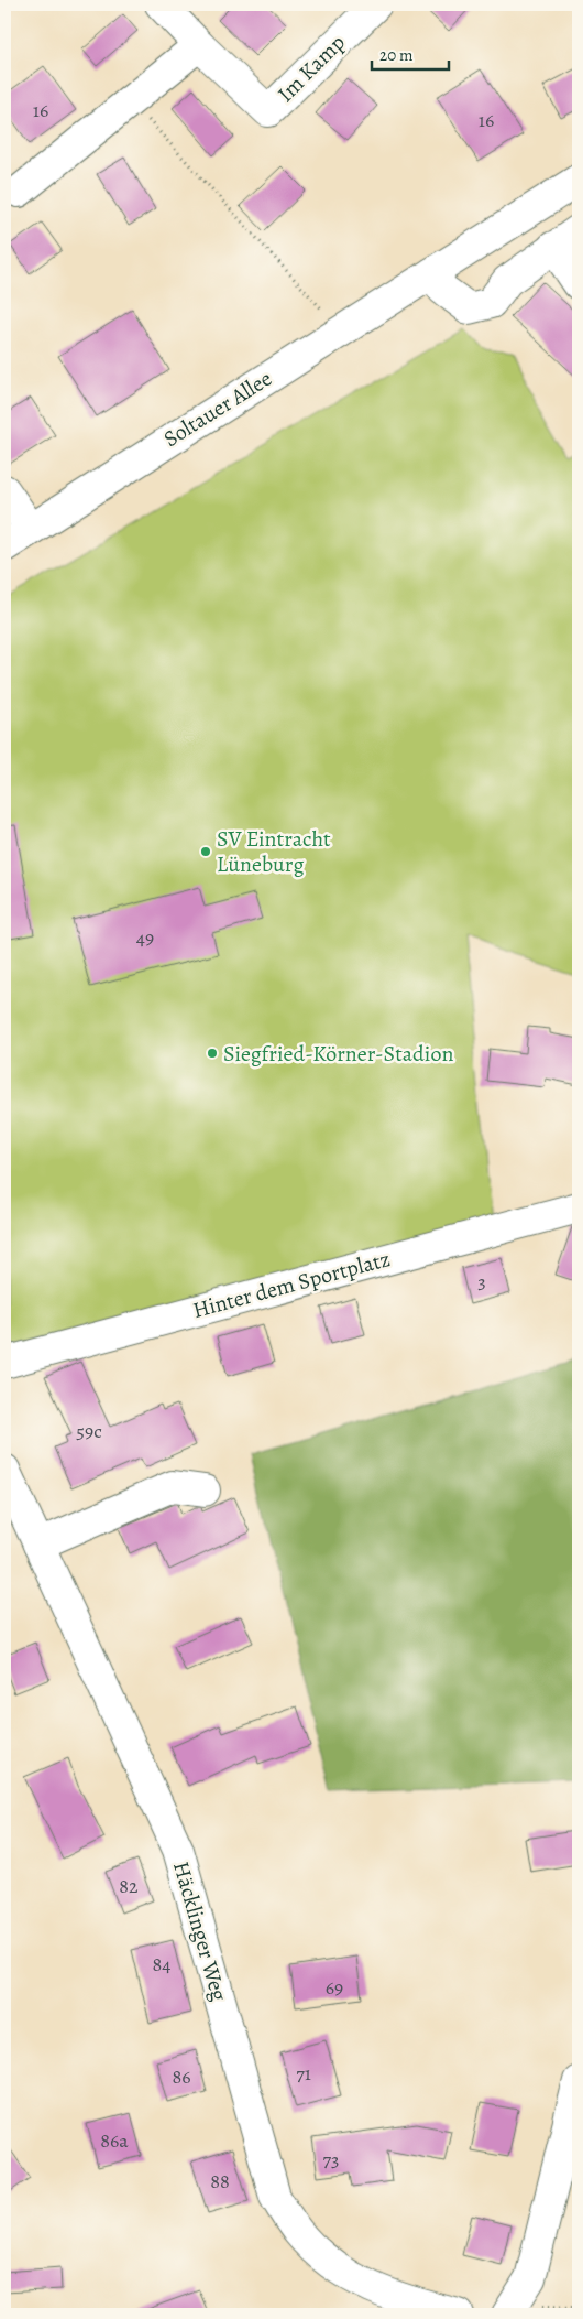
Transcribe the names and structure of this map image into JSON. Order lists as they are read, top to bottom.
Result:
{
  "streets": {
    "street": [
      "Im Kamp",
      "Soltauer Allee",
      "Hinter dem Sportplatz",
      "Häcklinger Weg"
    ]
  },
  "places": ["SV Eintracht Lüneburg", "Siegfried-Körner-Stadion"],
  "house_numbers": [
    "16",
    "16",
    "49",
    "3",
    "59c",
    "82",
    "84",
    "69",
    "71",
    "86",
    "86a",
    "73",
    "88"
  ],
  "scale_bar": "20 m"
}
